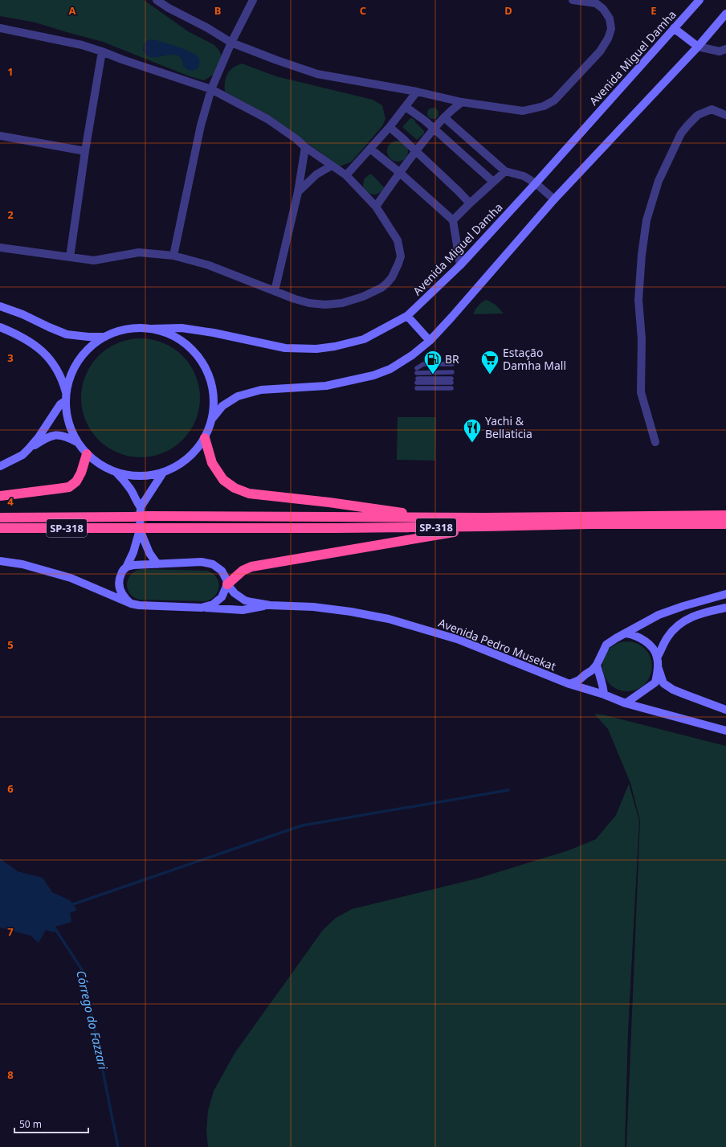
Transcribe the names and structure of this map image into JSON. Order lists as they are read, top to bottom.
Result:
{
  "streets": {
    "highway": ["SP-318"],
    "street": ["Avenida Miguel Damha", "Avenida Pedro Musekat"]
  },
  "water": ["Córrego do Fazzari"],
  "places": {
    "fuel station": ["BR"],
    "supermarket": ["Estação Damha Mall"],
    "restaurant": ["Yachi & Bellaticia"]
  },
  "scale_bar": "50 m",
  "grid": {
    "columns": [
      "A",
      "B",
      "C",
      "D",
      "E"
    ],
    "rows": [
      "1",
      "2",
      "3",
      "4",
      "5",
      "6",
      "7",
      "8"
    ]
  }
}
